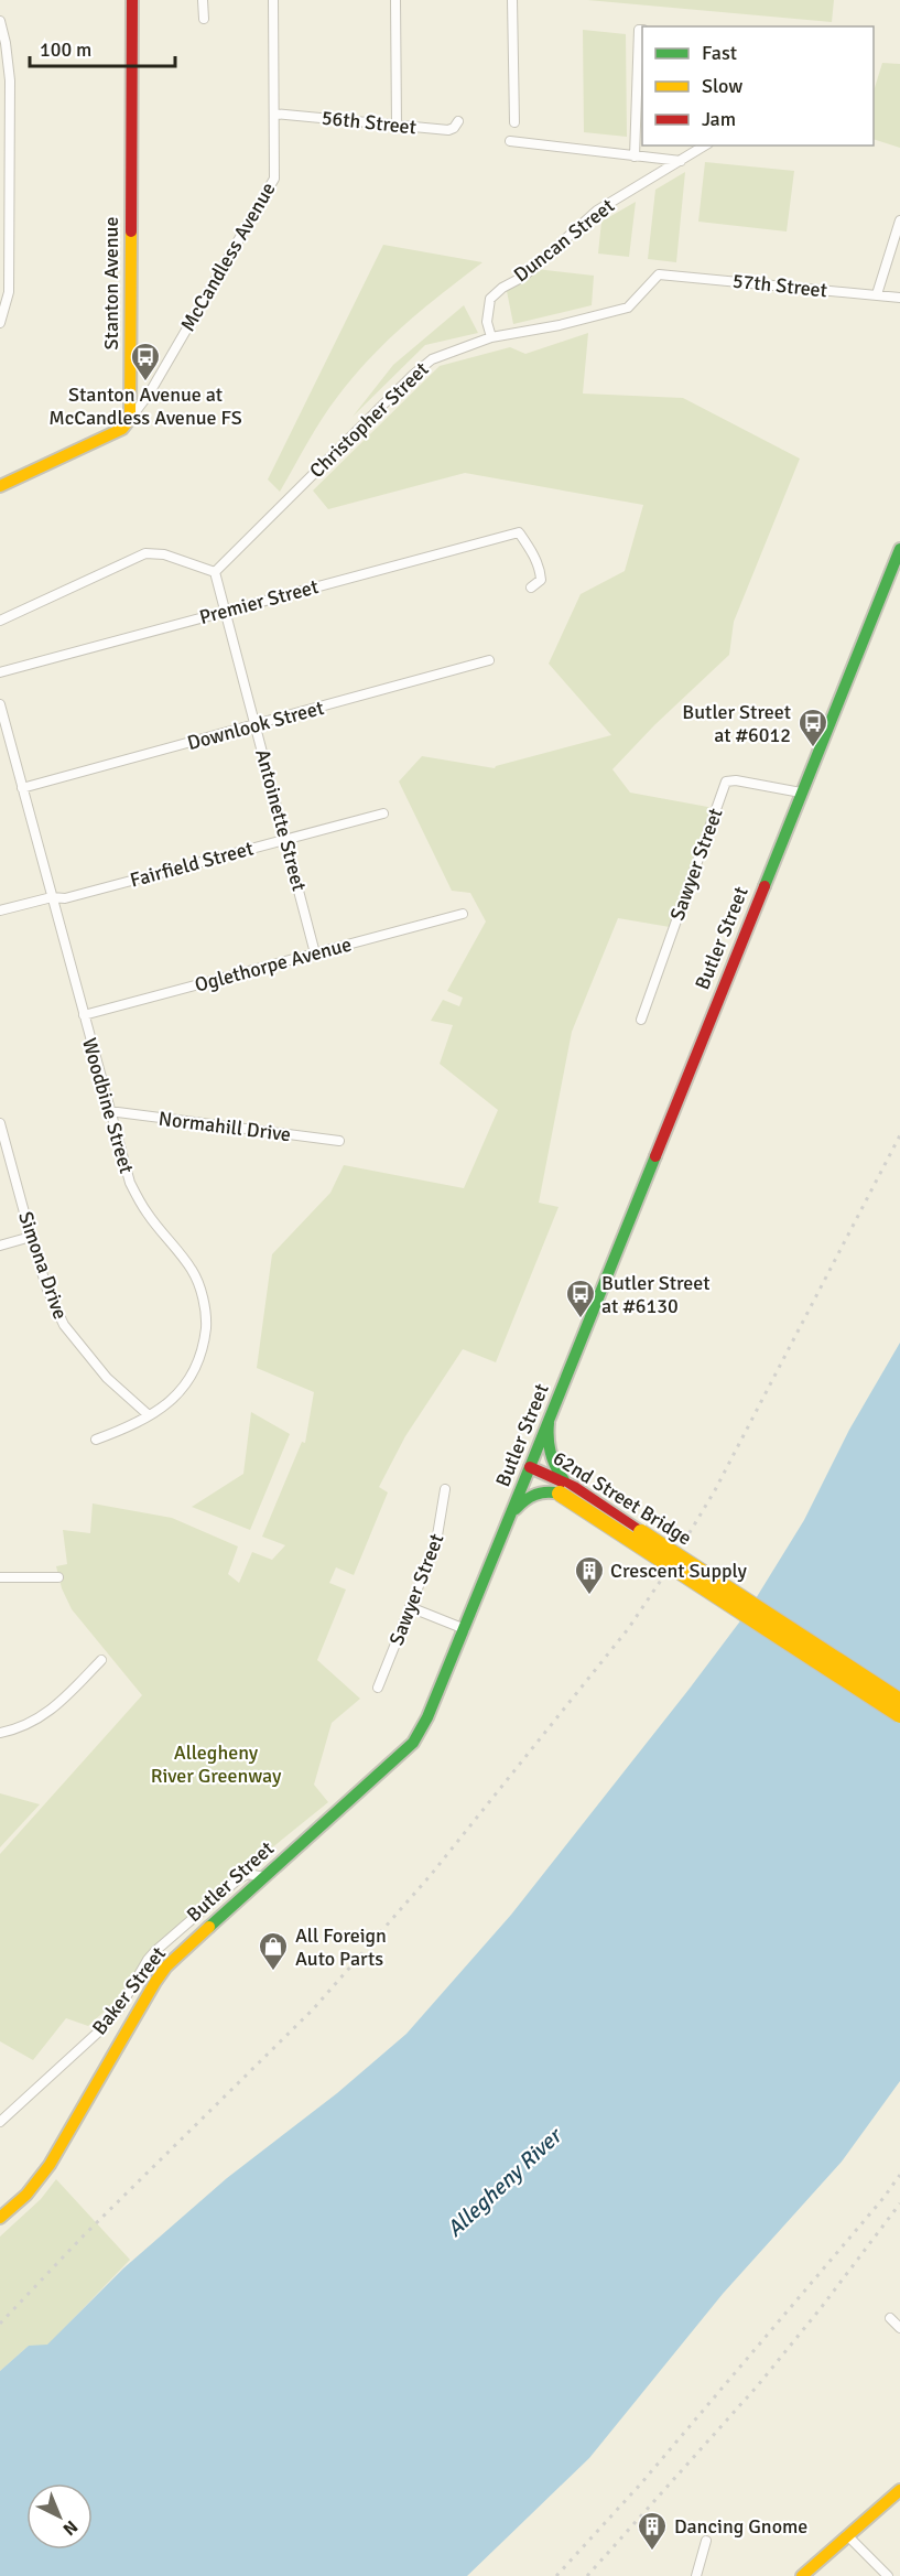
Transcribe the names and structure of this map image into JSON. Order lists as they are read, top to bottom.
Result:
{
  "streets": {
    "main road": ["Stanton Avenue", "Butler Street", "62nd Street Bridge"],
    "street": [
      "56th Street",
      "Duncan Street",
      "McCandless Avenue",
      "57th Street",
      "Christopher Street",
      "Premier Street",
      "Downlook Street",
      "Antoinette Street",
      "Fairfield Street",
      "Sawyer Street",
      "Oglethorpe Avenue",
      "Woodbine Street",
      "Normahill Drive",
      "Simona Drive",
      "Baker Street"
    ]
  },
  "crossings": [
    ["56th Street", "McCandless Avenue"],
    ["Duncan Street", "Christopher Street"],
    ["McCandless Avenue", "Stanton Avenue"],
    ["57th Street", "Christopher Street"],
    ["Christopher Street", "Antoinette Street"],
    ["Premier Street", "Antoinette Street"],
    ["Downlook Street", "Antoinette Street"],
    ["Downlook Street", "Woodbine Street"],
    ["Antoinette Street", "Fairfield Street"],
    ["Antoinette Street", "Oglethorpe Avenue"],
    ["Fairfield Street", "Woodbine Street"],
    ["Sawyer Street", "Butler Street"],
    ["Butler Street", "62nd Street Bridge"],
    ["Butler Street", "Baker Street"],
    ["Oglethorpe Avenue", "Woodbine Street"],
    ["Woodbine Street", "Normahill Drive"],
    ["Woodbine Street", "Simona Drive"]
  ],
  "water": ["Allegheny River"],
  "parks": ["Allegheny River Greenway"],
  "places": {
    "bus stop": ["Stanton Avenue at McCandless Avenue FS", "Butler Street at #6012", "Butler Street at #6130"],
    "building": ["Crescent Supply", "Dancing Gnome"],
    "shop": ["All Foreign Auto Parts"]
  },
  "legend": ["Fast", "Slow", "Jam"],
  "scale_bar": "100 m",
  "north": "bottom right"
}
